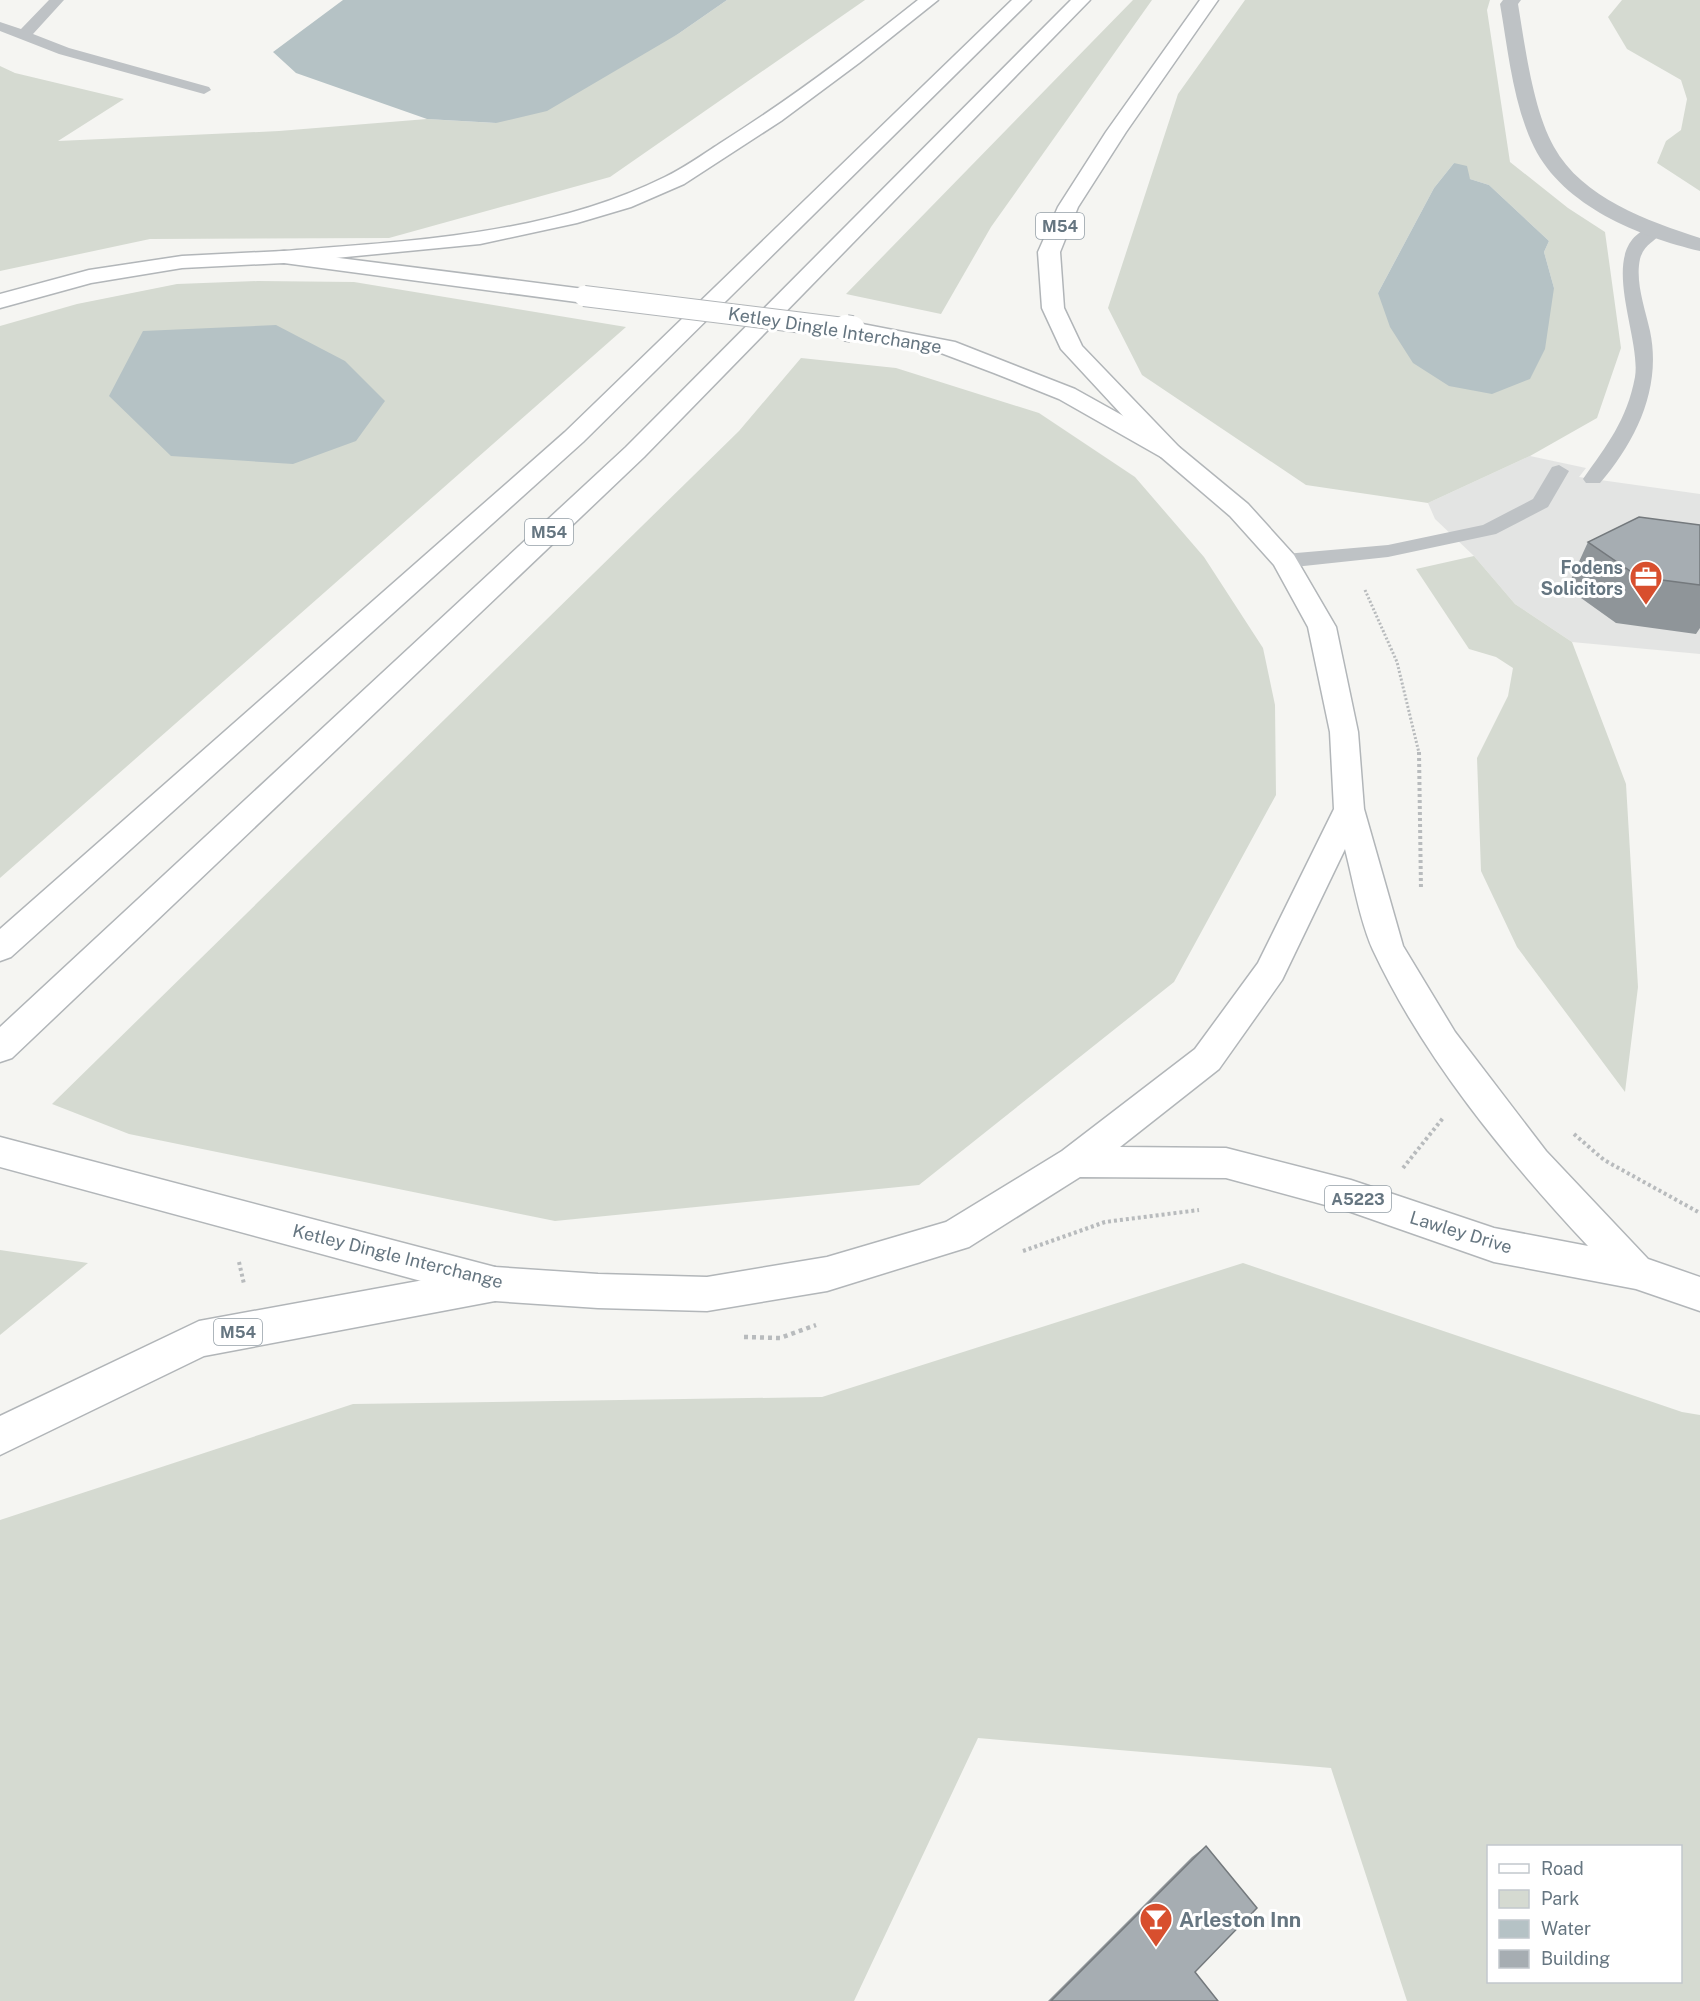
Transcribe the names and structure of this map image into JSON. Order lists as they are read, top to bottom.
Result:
{
  "streets": {
    "main road": [
      "M54",
      "Ketley Dingle Interchange",
      "A5223",
      "Lawley Drive"
    ]
  },
  "crossings": [
    ["M54", "Ketley Dingle Interchange"],
    ["Ketley Dingle Interchange", "Lawley Drive"]
  ],
  "places": {
    "office": ["Fodens Solicitors"],
    "bar": ["Arleston Inn"]
  },
  "legend": [
    "Road",
    "Park",
    "Water",
    "Building"
  ]
}
